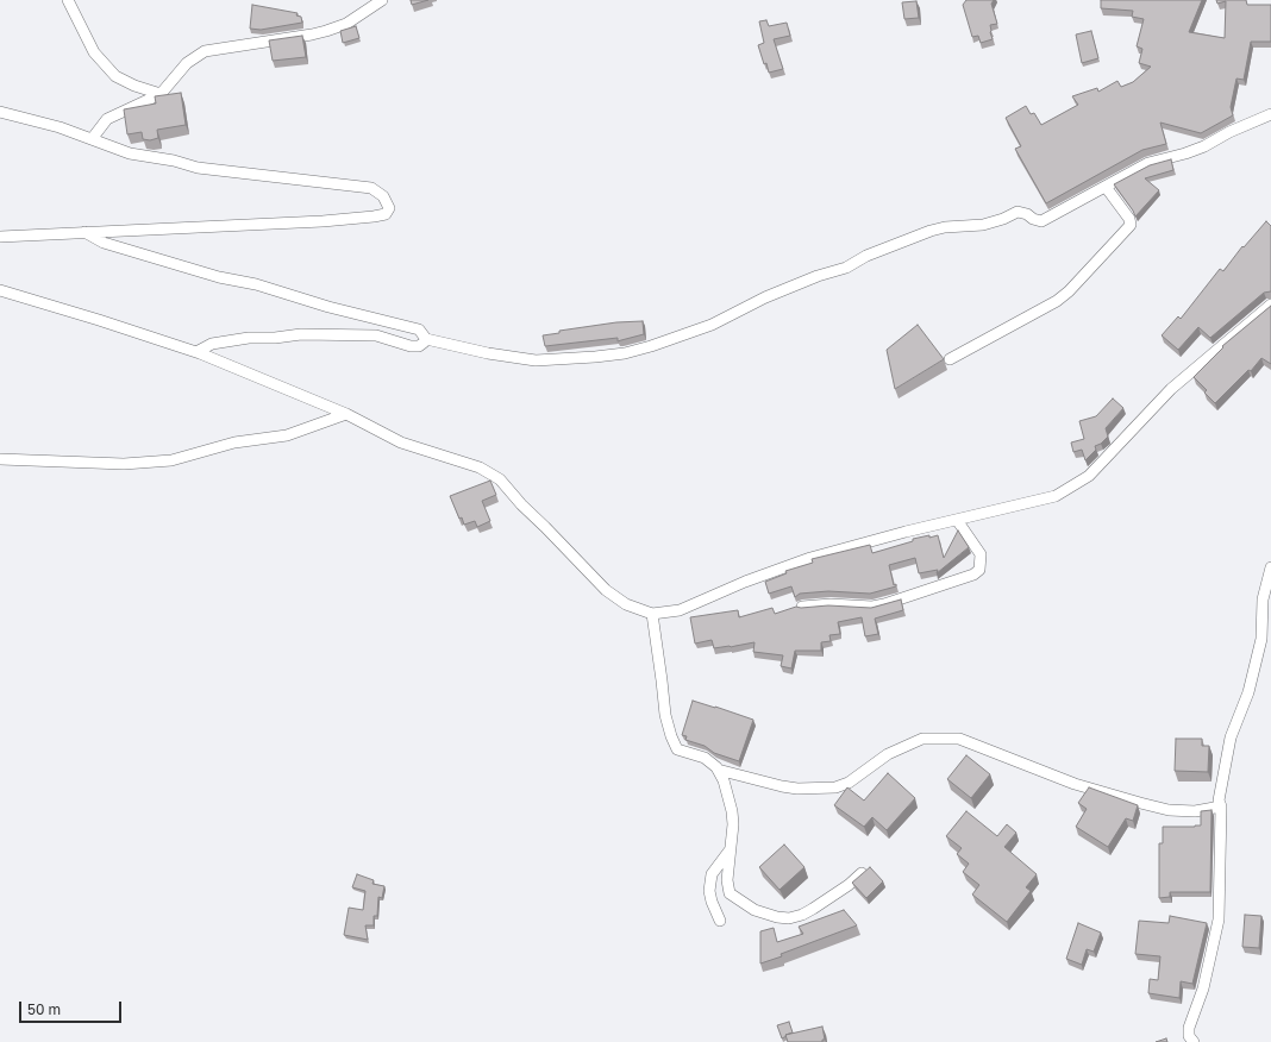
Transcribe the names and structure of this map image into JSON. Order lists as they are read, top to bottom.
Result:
{
  "scale_bar": "50 m"
}
